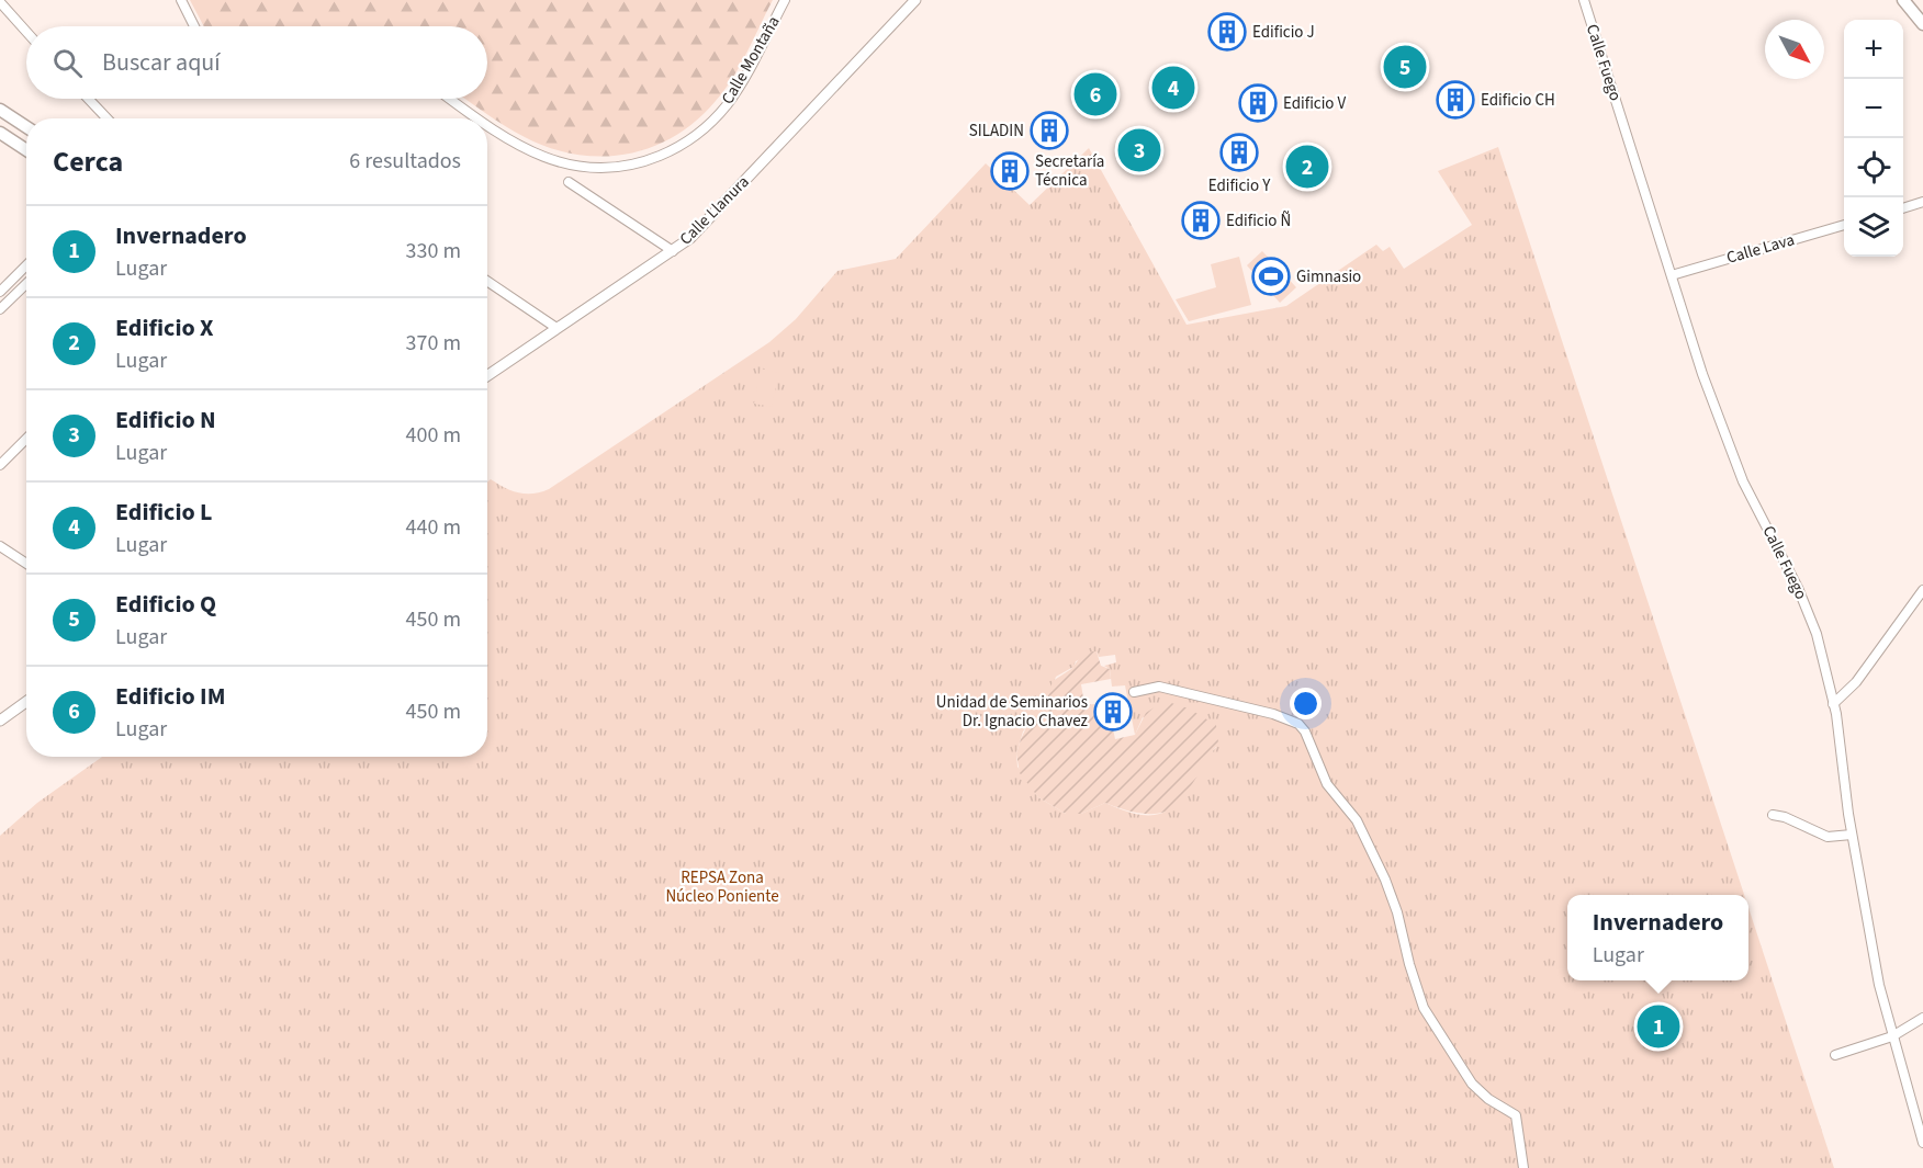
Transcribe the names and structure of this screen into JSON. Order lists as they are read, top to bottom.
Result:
{
  "streets": {
    "street": [
      "Calle Montaña",
      "Calle Fuego",
      "Calle Llanura",
      "Calle Lava"
    ]
  },
  "crossings": [
    ["Calle Fuego", "Calle Lava"]
  ],
  "parks": ["REPSA Zona Núcleo Poniente"],
  "places": {
    "building": [
      "Edificio J",
      "Edificio CH",
      "Edificio V",
      "SILADIN",
      "Edificio Y",
      "Secretaría Técnica",
      "Edificio Ñ",
      "Unidad de Seminarios Dr. Ignacio Chavez"
    ],
    "sports": ["Gimnasio"]
  },
  "north": "bottom right",
  "page": {
    "map_buttons": ["+", "−"],
    "search": "Buscar aquí",
    "pins": [
      "5",
      "4",
      "6",
      "3",
      "2",
      "1"
    ],
    "heading": ["Cerca", "6 resultados"],
    "list": [
      {
        "mark": "1",
        "name": "Invernadero",
        "note": "Lugar",
        "value": "330 m"
      },
      {
        "mark": "2",
        "name": "Edificio X",
        "note": "Lugar",
        "value": "370 m"
      },
      {
        "mark": "3",
        "name": "Edificio N",
        "note": "Lugar",
        "value": "400 m"
      },
      {
        "mark": "4",
        "name": "Edificio L",
        "note": "Lugar",
        "value": "440 m"
      },
      {
        "mark": "5",
        "name": "Edificio Q",
        "note": "Lugar",
        "value": "450 m"
      },
      {
        "mark": "6",
        "name": "Edificio IM",
        "note": "Lugar",
        "value": "450 m"
      }
    ],
    "popup": ["Invernadero", "Lugar"]
  }
}
